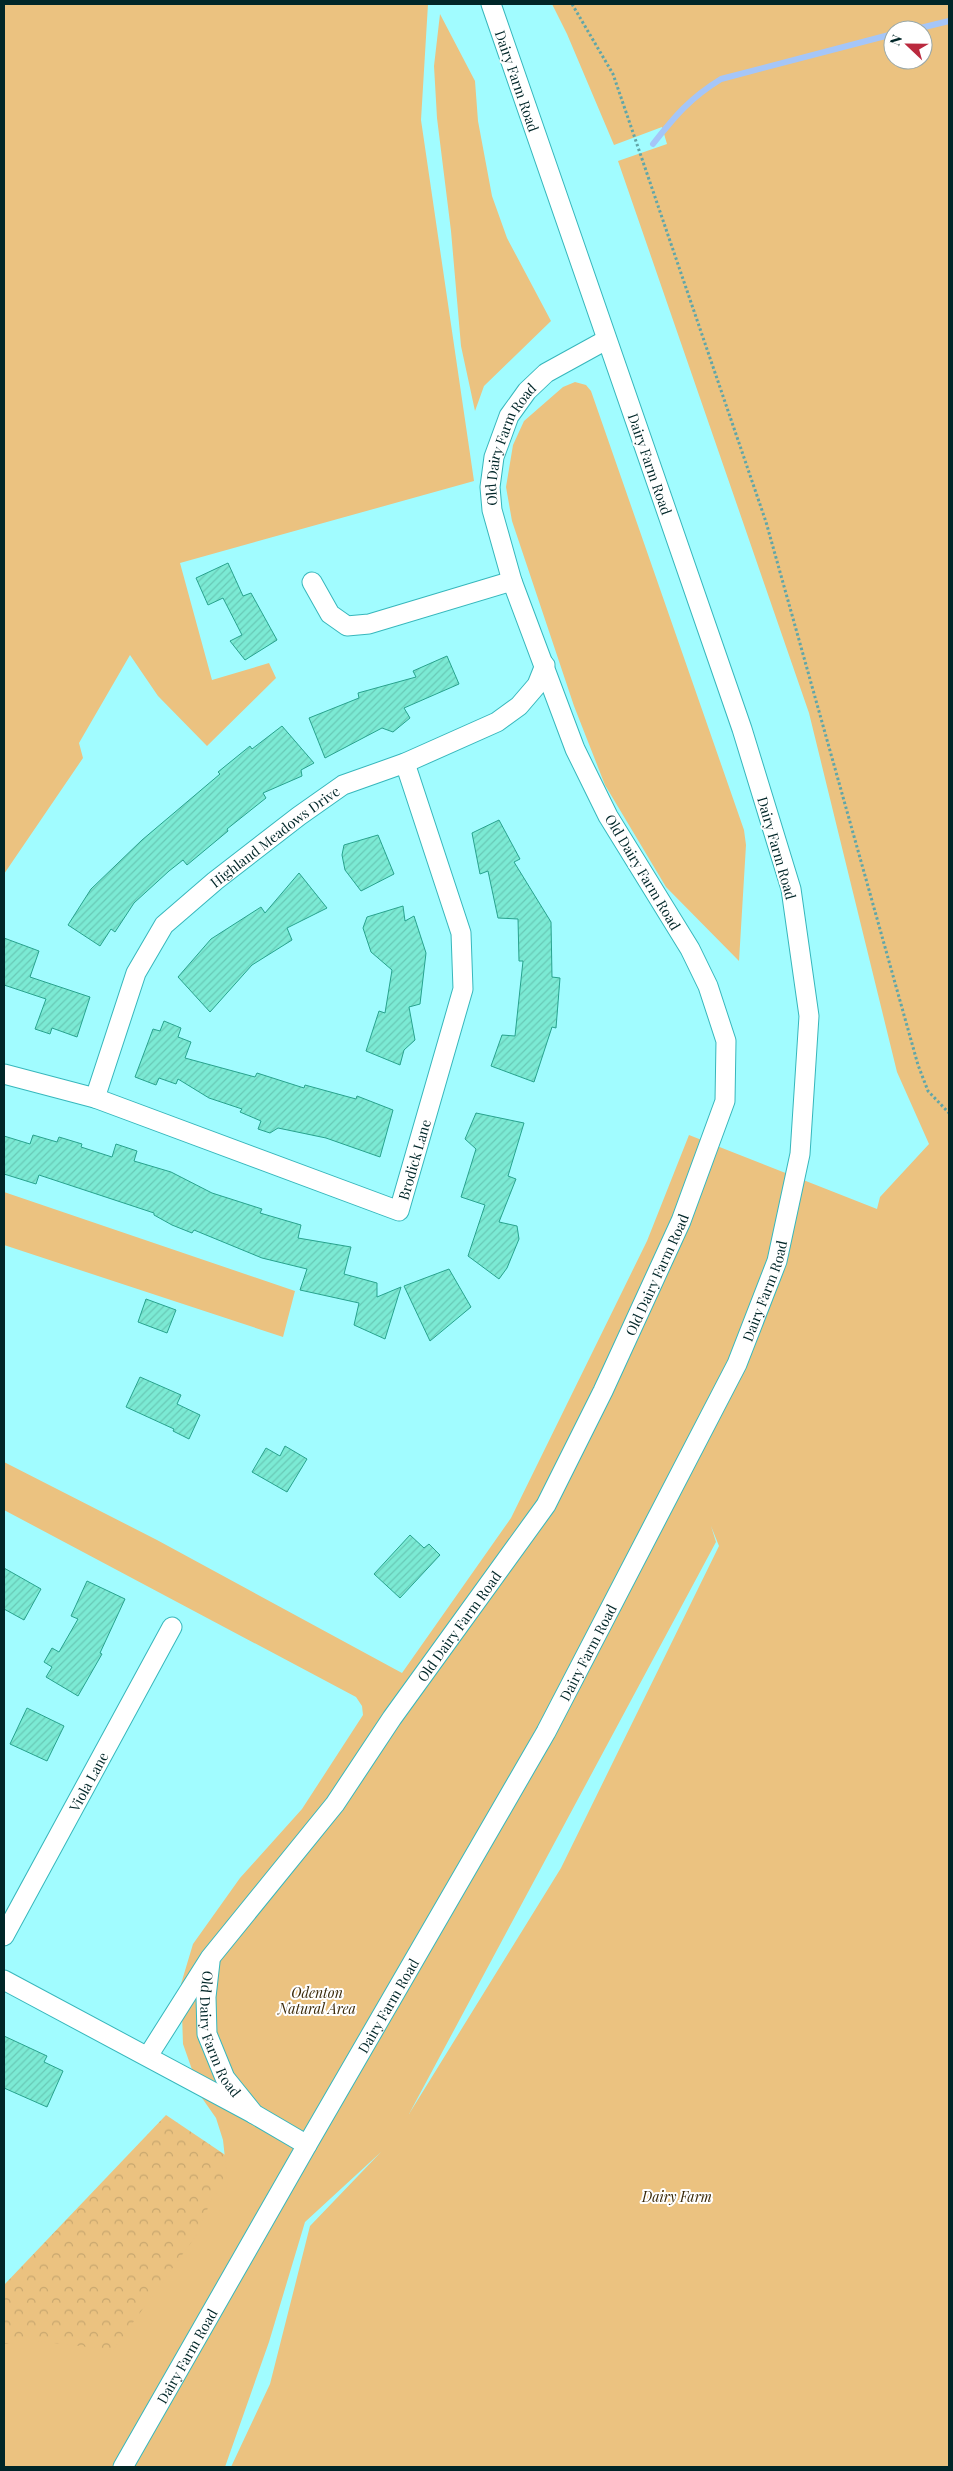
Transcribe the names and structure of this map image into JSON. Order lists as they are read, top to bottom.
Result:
{
  "streets": {
    "street": [
      "Dairy Farm Road",
      "Old Dairy Farm Road",
      "Highland Meadows Drive",
      "Brodick Lane",
      "Viola Lane"
    ]
  },
  "crossings": [
    ["Dairy Farm Road", "Old Dairy Farm Road"],
    ["Old Dairy Farm Road", "Highland Meadows Drive"],
    ["Highland Meadows Drive", "Brodick Lane"]
  ],
  "parks": ["Odenton Natural Area", "Dairy Farm"],
  "north": "left"
}
